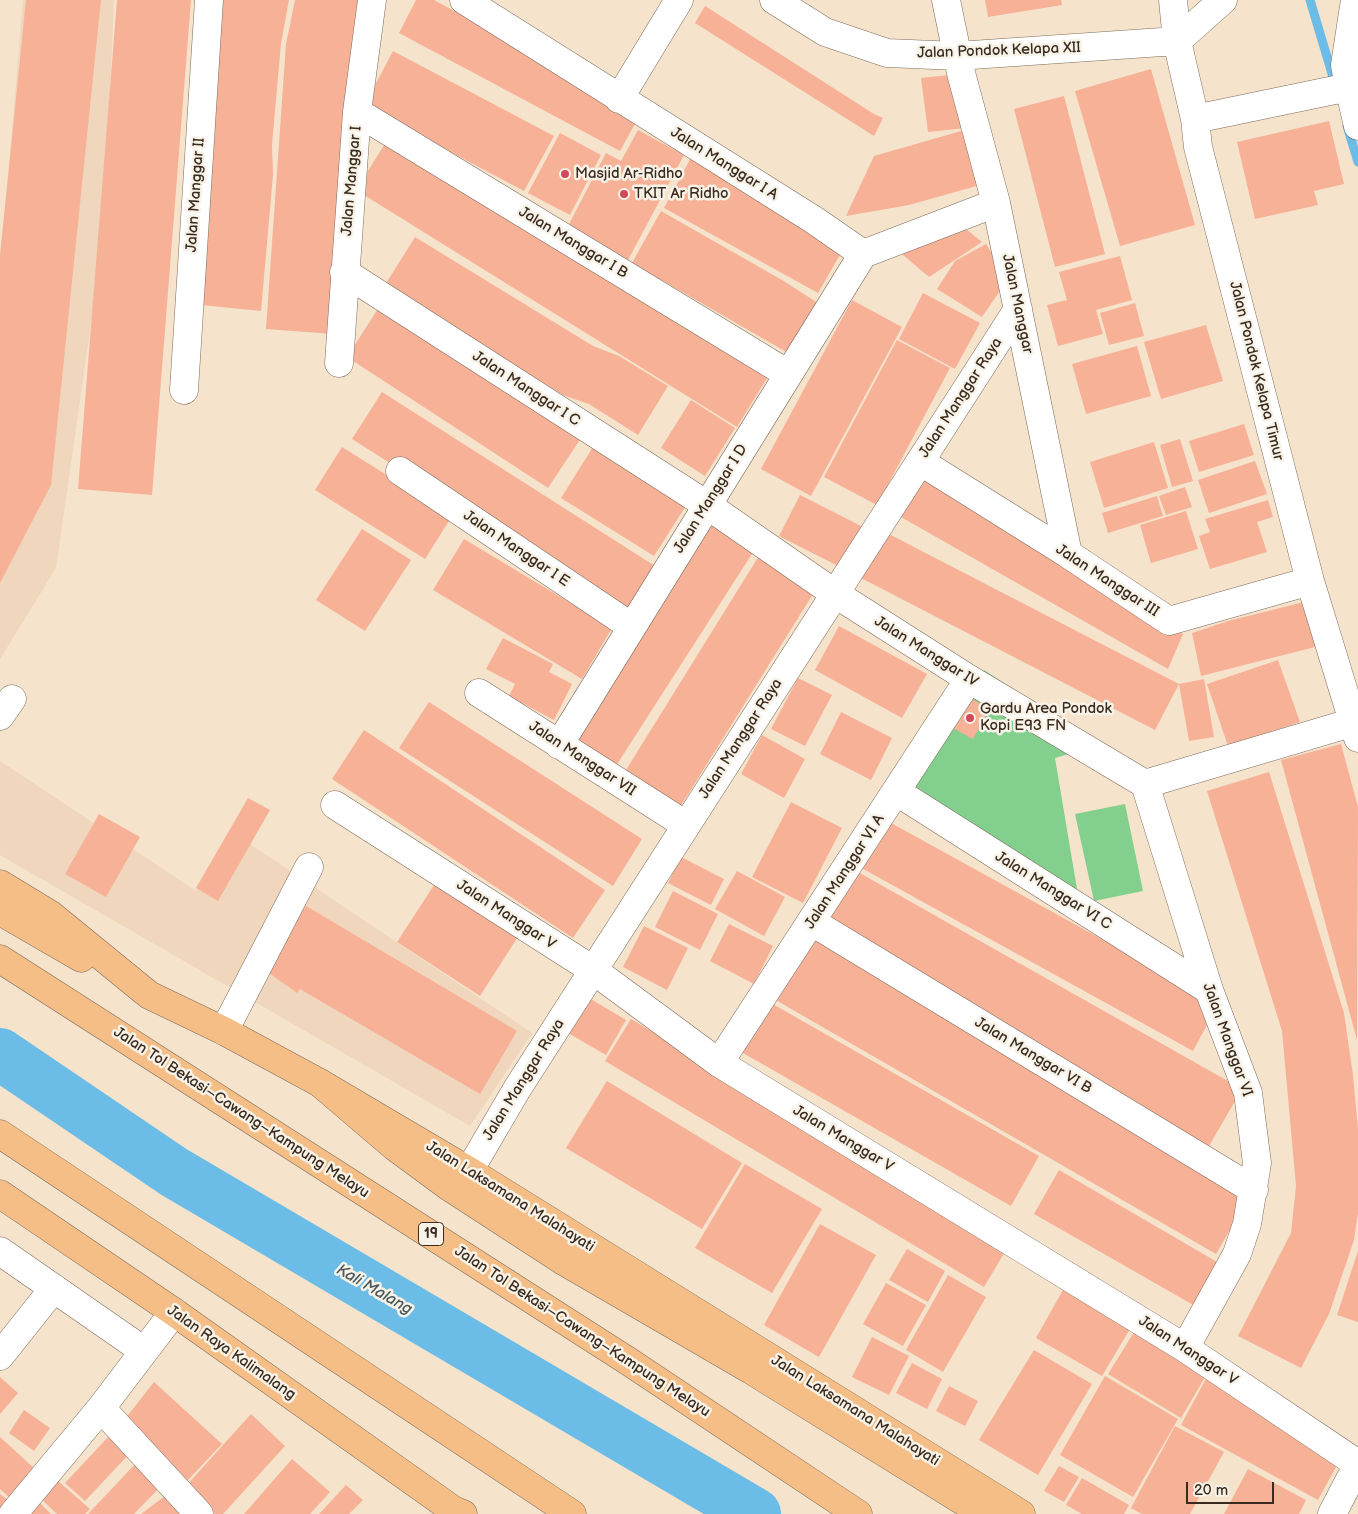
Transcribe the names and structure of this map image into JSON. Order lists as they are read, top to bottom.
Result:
{
  "streets": {
    "main road": [
      "Jalan Tol Bekasi–Cawang–Kampung Melayu",
      "Jalan Laksamana Malahayati",
      "19",
      "Jalan Raya Kalimalang"
    ],
    "street": [
      "Jalan Pondok Kelapa XII",
      "Jalan Manggar I A",
      "Jalan Manggar I",
      "Jalan Manggar II",
      "Jalan Manggar I B",
      "Jalan Manggar",
      "Jalan Pondok Kelapa Timur",
      "Jalan Manggar I C",
      "Jalan Manggar Raya",
      "Jalan Manggar I D",
      "Jalan Manggar I E",
      "Jalan Manggar III",
      "Jalan Manggar IV",
      "Jalan Manggar VII",
      "Jalan Manggar VI A",
      "Jalan Manggar VI C",
      "Jalan Manggar V",
      "Jalan Manggar VI",
      "Jalan Manggar VI B"
    ]
  },
  "crossings": [
    ["Jalan Pondok Kelapa XII", "Jalan Manggar"],
    ["Jalan Pondok Kelapa XII", "Jalan Pondok Kelapa Timur"],
    ["Jalan Manggar I A", "Jalan Manggar I D"],
    ["Jalan Manggar I", "Jalan Manggar I B"],
    ["Jalan Manggar I", "Jalan Manggar I C"],
    ["Jalan Manggar I B", "Jalan Manggar I D"],
    ["Jalan Manggar", "Jalan Manggar Raya"],
    ["Jalan Manggar", "Jalan Manggar III"],
    ["Jalan Pondok Kelapa Timur", "Jalan Manggar III"],
    ["Jalan Manggar I C", "Jalan Manggar I D"],
    ["Jalan Manggar I C", "Jalan Manggar IV"],
    ["Jalan Manggar Raya", "Jalan Manggar III"],
    ["Jalan Manggar Raya", "Jalan Manggar IV"],
    ["Jalan Manggar Raya", "Jalan Manggar VII"],
    ["Jalan Manggar Raya", "Jalan Manggar V"],
    ["Jalan Manggar Raya", "Jalan Laksamana Malahayati"],
    ["Jalan Manggar I D", "Jalan Manggar I E"],
    ["Jalan Manggar I D", "Jalan Manggar IV"],
    ["Jalan Manggar I D", "Jalan Manggar VII"],
    ["Jalan Manggar IV", "Jalan Manggar VI A"],
    ["Jalan Manggar IV", "Jalan Manggar VI"],
    ["Jalan Manggar VI A", "Jalan Manggar VI C"],
    ["Jalan Manggar VI A", "Jalan Manggar V"],
    ["Jalan Manggar VI A", "Jalan Manggar VI B"],
    ["Jalan Manggar VI C", "Jalan Manggar VI"],
    ["Jalan Manggar V", "Jalan Manggar VI"],
    ["Jalan Manggar VI", "Jalan Manggar VI B"]
  ],
  "water": ["Kali Malang"],
  "places": ["Masjid Ar-Ridho", "TKIT Ar Ridho", "Gardu Area Pondok Kopi E93 FN"],
  "scale_bar": "20 m"
}
